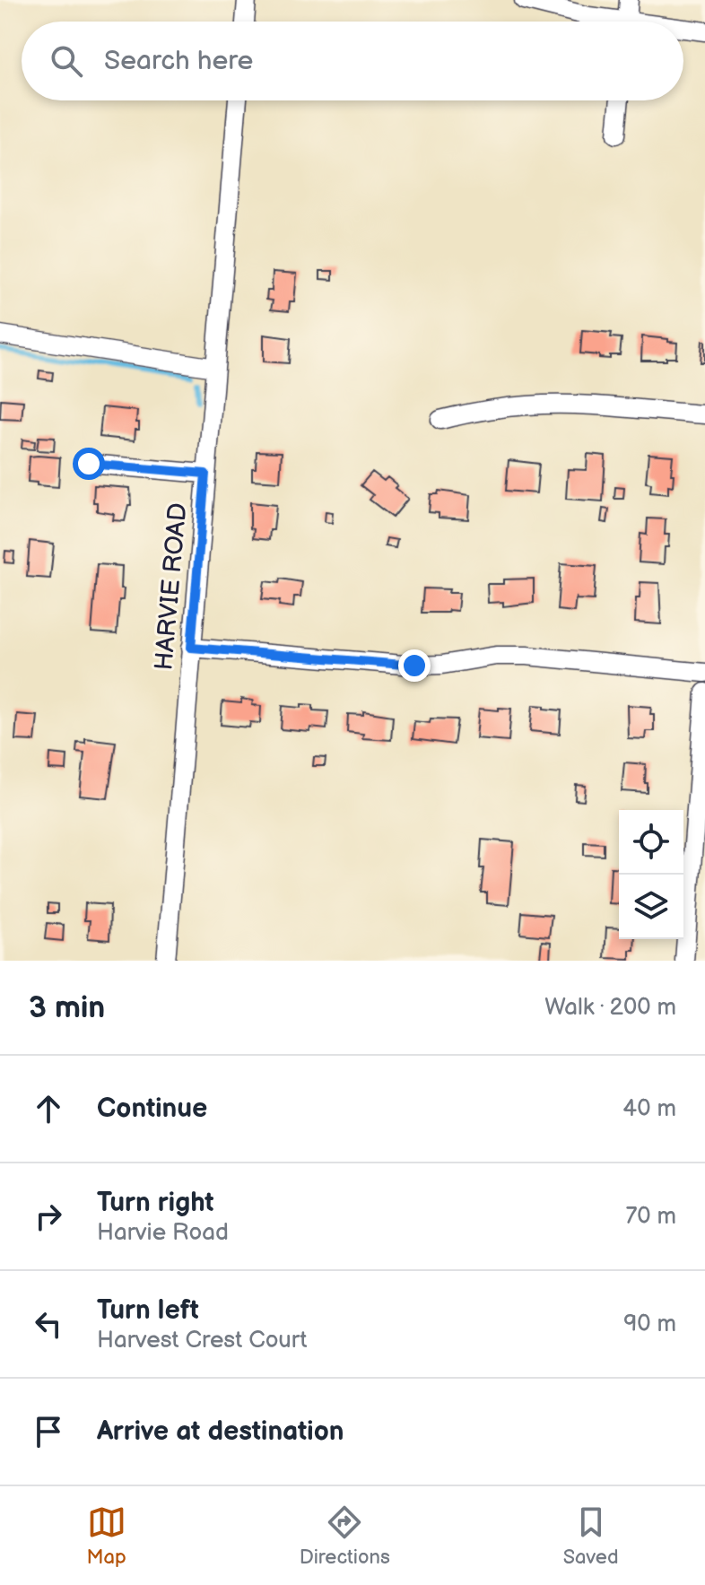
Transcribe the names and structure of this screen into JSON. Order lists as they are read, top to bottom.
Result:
{
  "streets": {
    "street": ["HARVIE ROAD"]
  },
  "page": {
    "search": "Search here",
    "heading": ["3 min", "Walk · 200 m"],
    "list": [
      ["Continue", "40 m"],
      ["Turn right", "Harvie Road", "70 m"],
      ["Turn left", "Harvest Crest Court", "90 m"],
      "Arrive at destination"
    ],
    "nav": ["Map", "Directions", "Saved"]
  }
}
